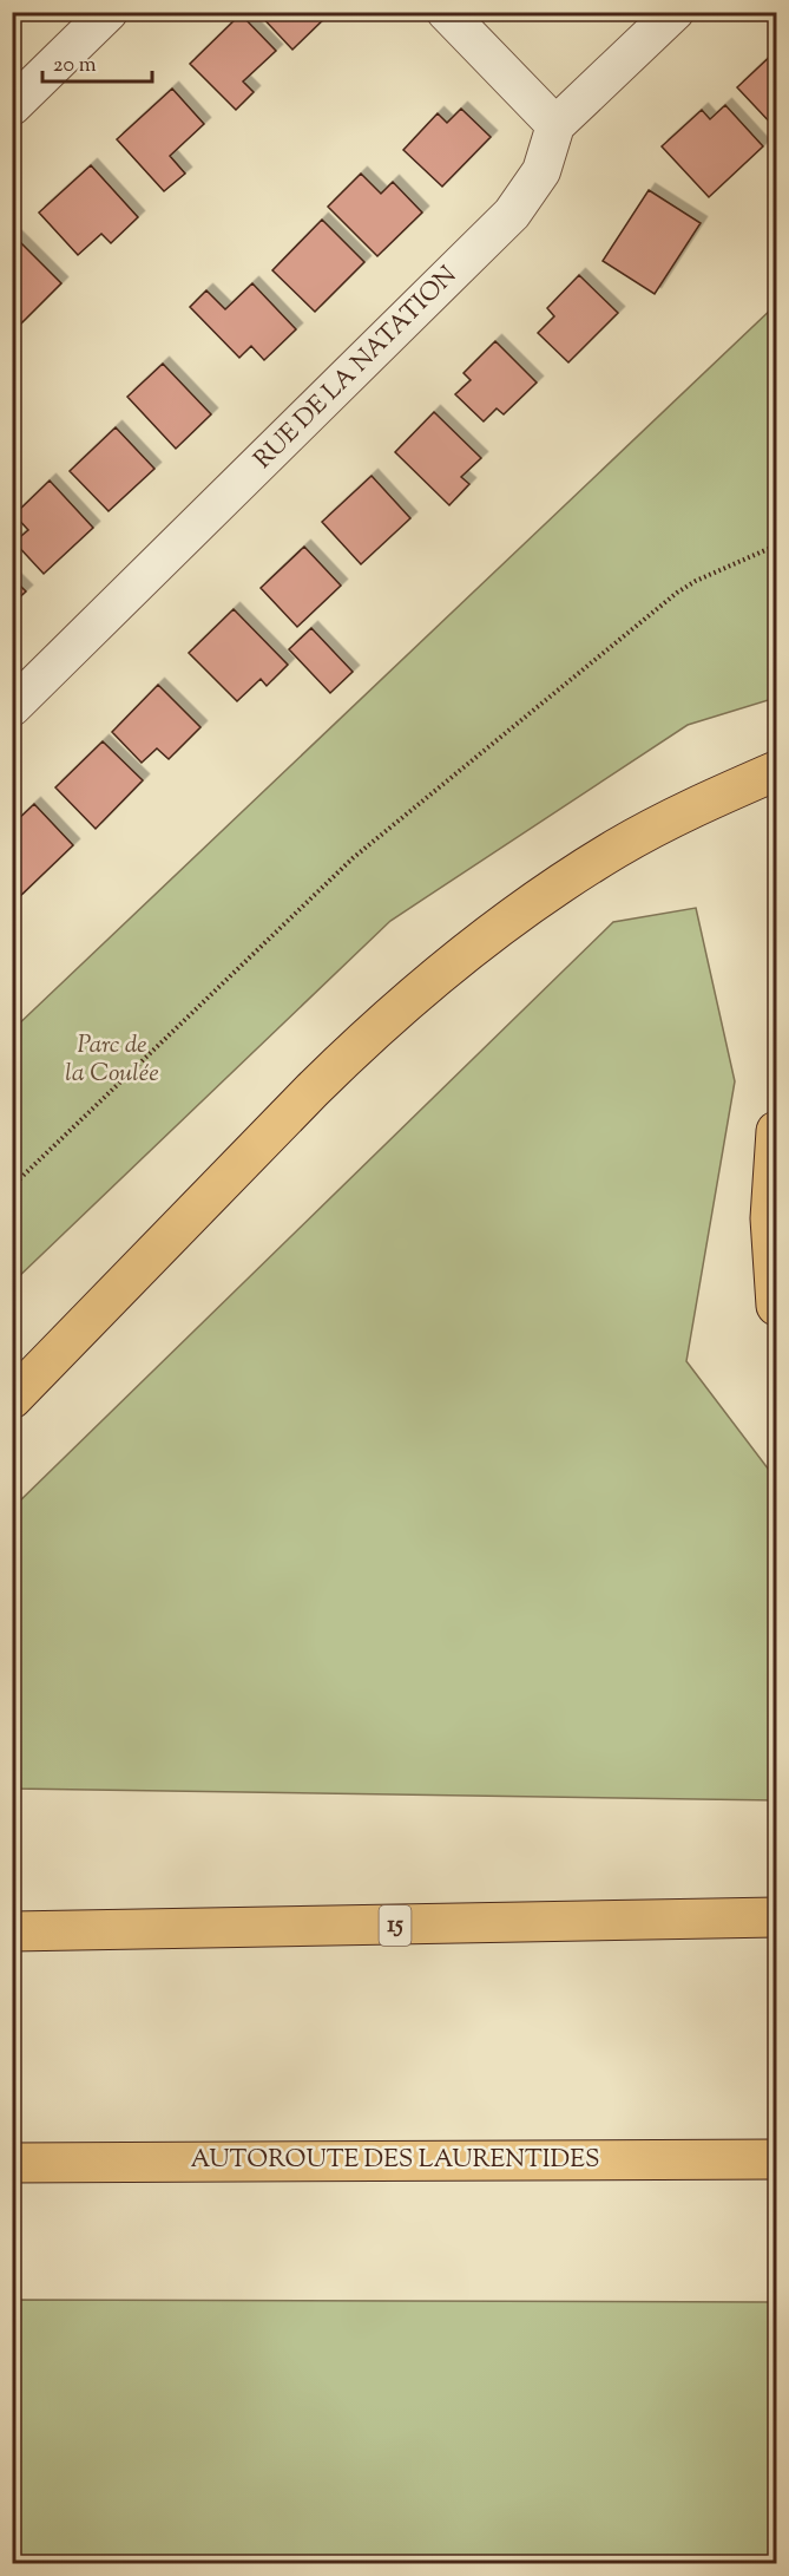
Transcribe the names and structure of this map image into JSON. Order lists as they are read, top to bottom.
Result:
{
  "streets": {
    "highway": ["15", "AUTOROUTE DES LAURENTIDES"],
    "street": ["RUE DE LA NATATION"]
  },
  "parks": ["Parc de la Coulée"],
  "scale_bar": "20 m"
}
